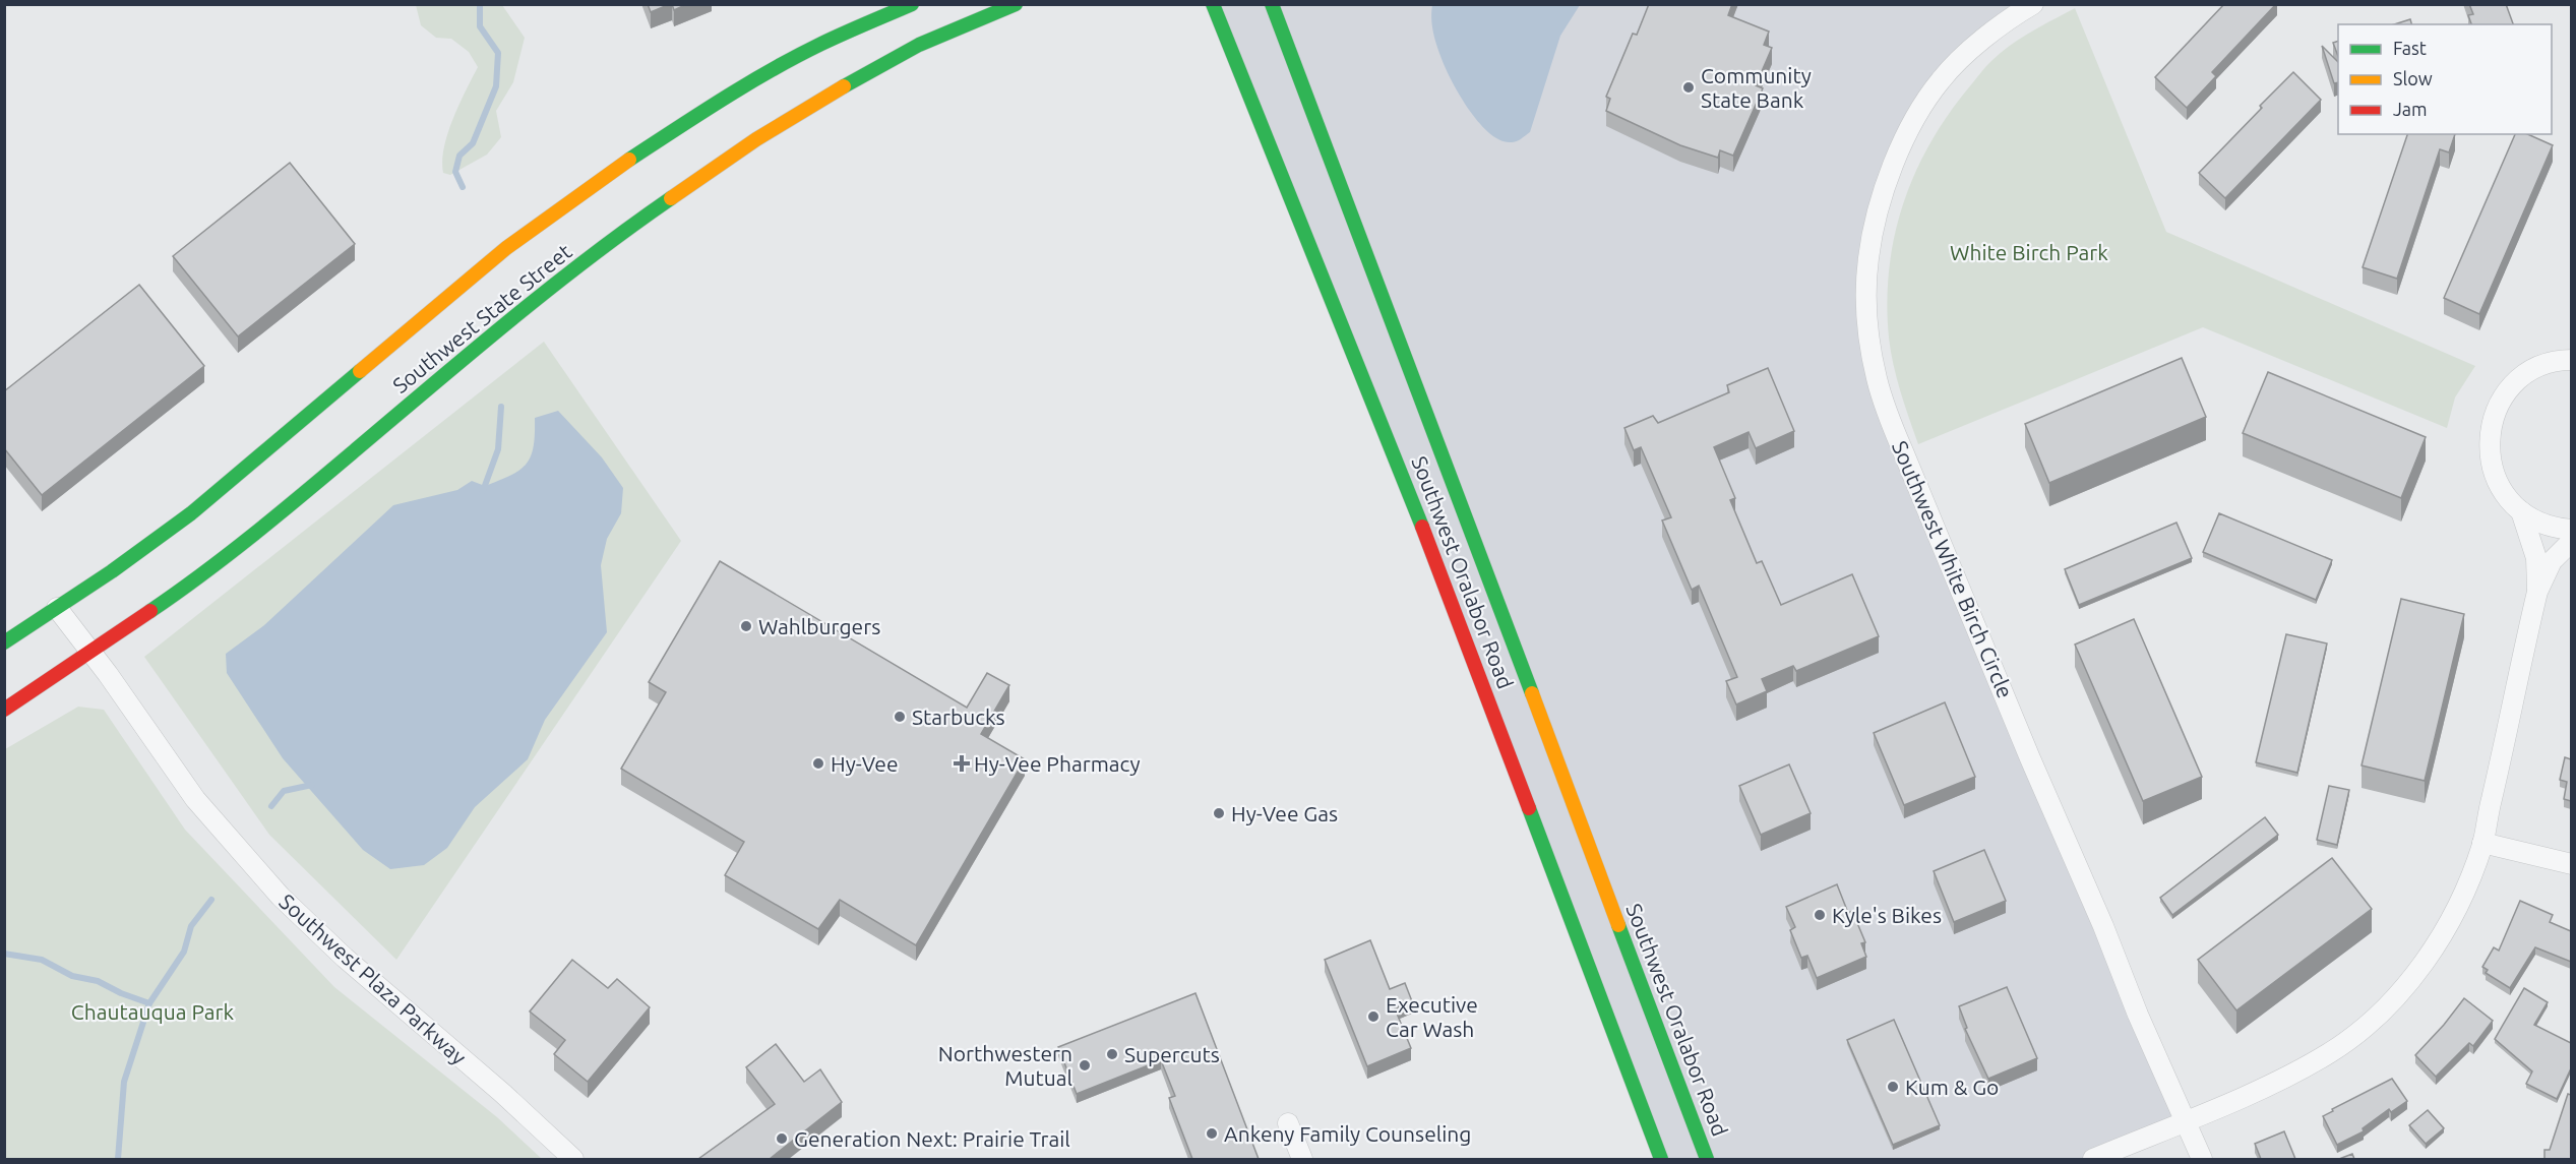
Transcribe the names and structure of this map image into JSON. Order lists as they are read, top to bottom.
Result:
{
  "streets": {
    "main road": ["Southwest State Street", "Southwest Oralabor Road"],
    "street": ["Southwest White Birch Circle", "Southwest Plaza Parkway"]
  },
  "crossings": [
    ["Southwest State Street", "Southwest Plaza Parkway"]
  ],
  "parks": ["White Birch Park", "Chautauqua Park"],
  "places": {
    "other": [
      "Community State Bank",
      "Wahlburgers",
      "Starbucks",
      "Hy-Vee",
      "Hy-Vee Gas",
      "Kyle's Bikes",
      "Executive Car Wash",
      "Supercuts",
      "Northwestern Mutual",
      "Kum & Go",
      "Ankeny Family Counseling",
      "Generation Next: Prairie Trail"
    ],
    "health": ["Hy-Vee Pharmacy"]
  },
  "legend": ["Fast", "Slow", "Jam"]
}
